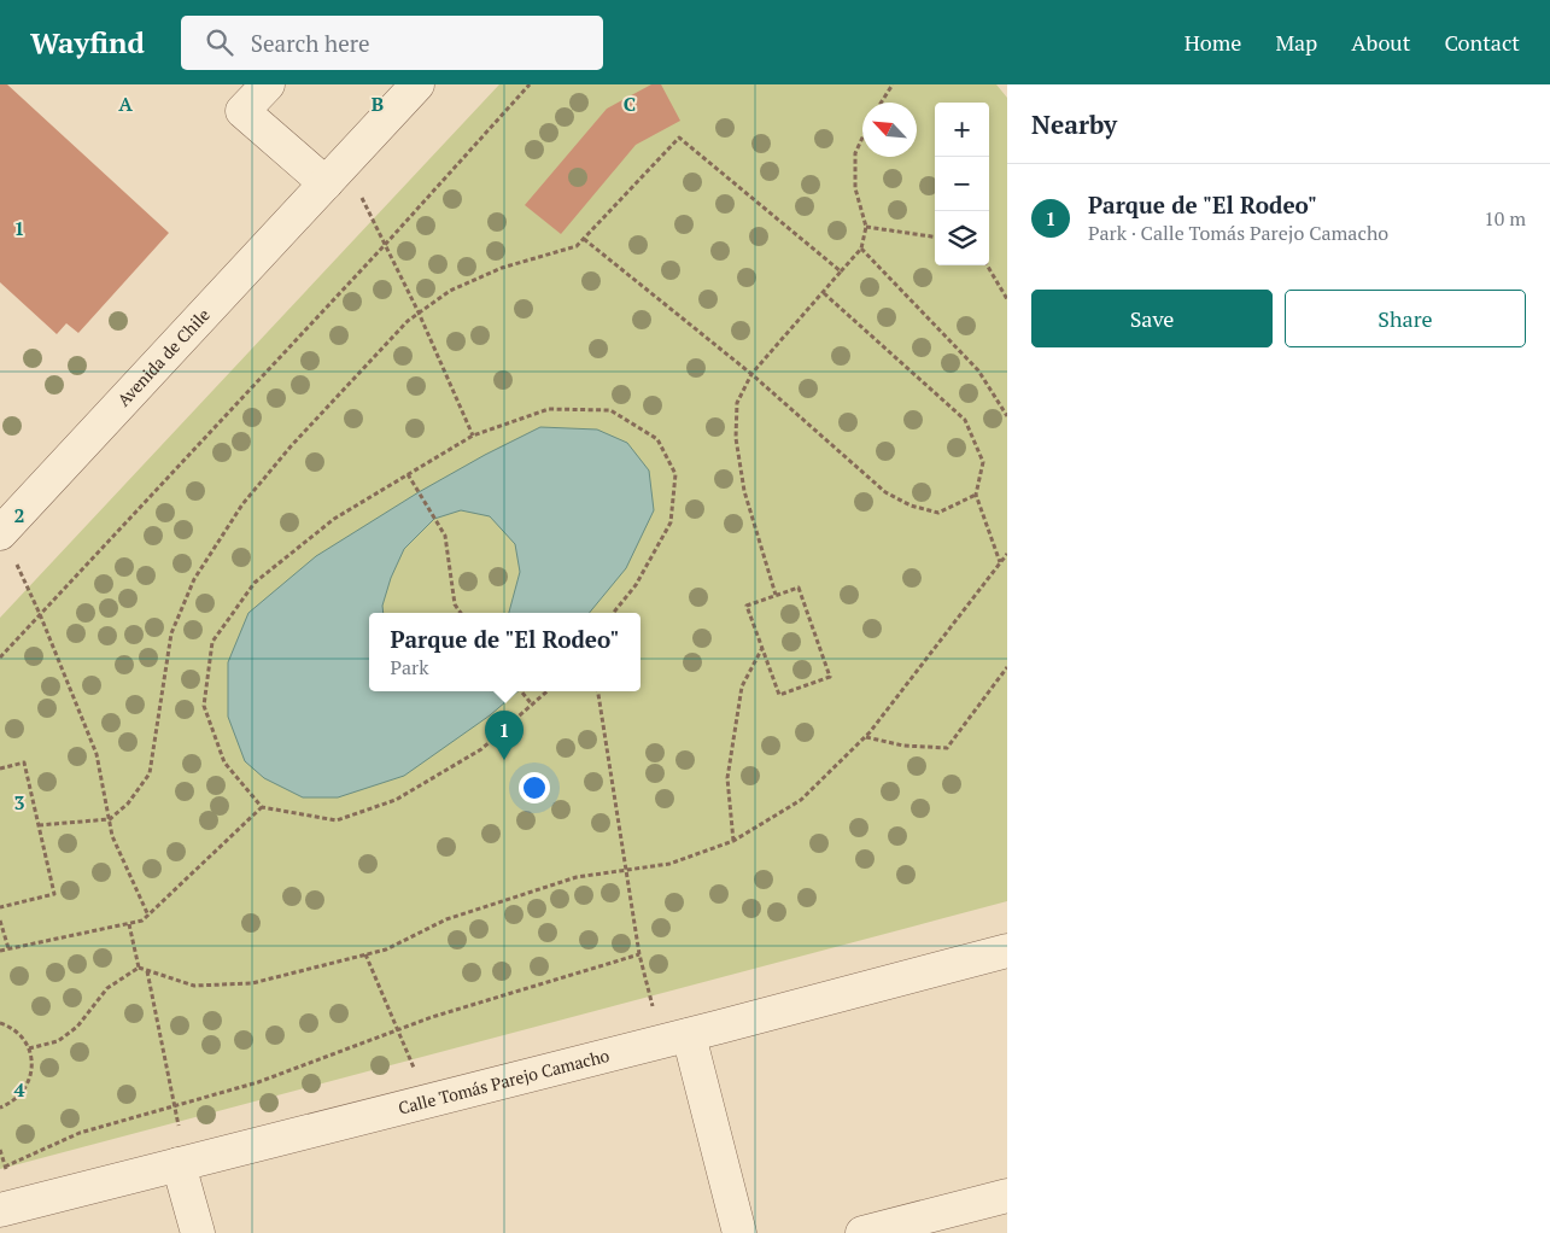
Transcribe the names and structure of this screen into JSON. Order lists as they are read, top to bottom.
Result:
{
  "streets": {
    "street": ["Avenida de Chile", "Calle Tomás Parejo Camacho"]
  },
  "north": "top left",
  "page": {
    "header": "Wayfind",
    "search": "Search here",
    "nav": [
      "Home",
      "Map",
      "About",
      "Contact"
    ],
    "heading": "Nearby",
    "map_buttons": ["+", "−"],
    "list": [
      {
        "mark": "1",
        "name": "Parque de \"El Rodeo\"",
        "note": "Park · Calle Tomás Parejo Camacho",
        "value": "10 m"
      }
    ],
    "buttons": ["Save", "Share"],
    "popup": ["Parque de \"El Rodeo\"", "Park"],
    "pins": "1"
  },
  "grid": {
    "columns": ["A", "B", "C"],
    "rows": [
      "1",
      "2",
      "3",
      "4"
    ]
  }
}
